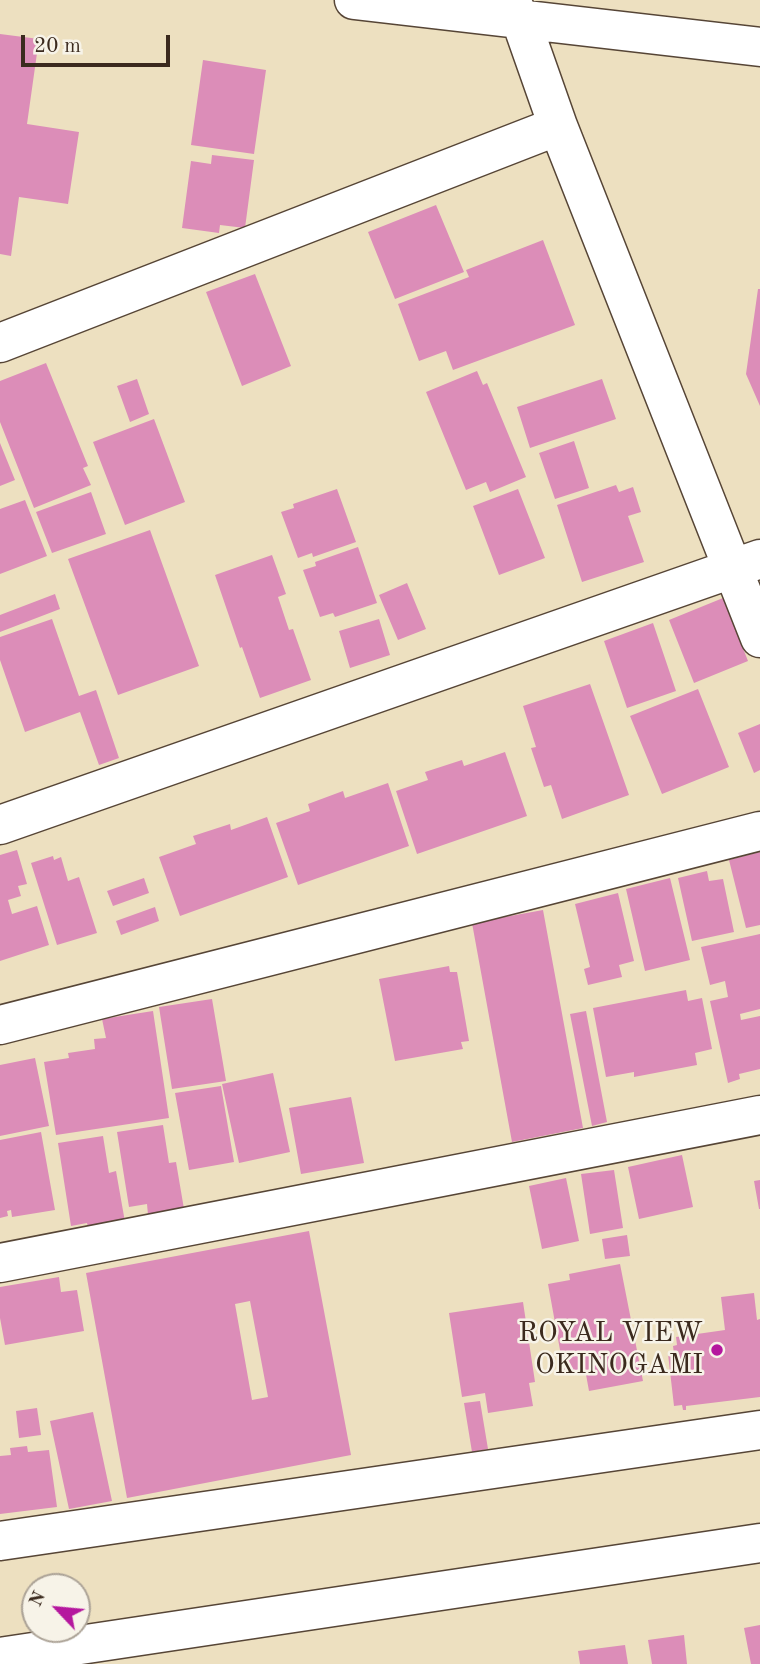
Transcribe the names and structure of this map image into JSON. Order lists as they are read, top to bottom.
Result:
{
  "places": ["ROYAL VIEW OKINOGAMI"],
  "scale_bar": "20 m",
  "north": "top left"
}
